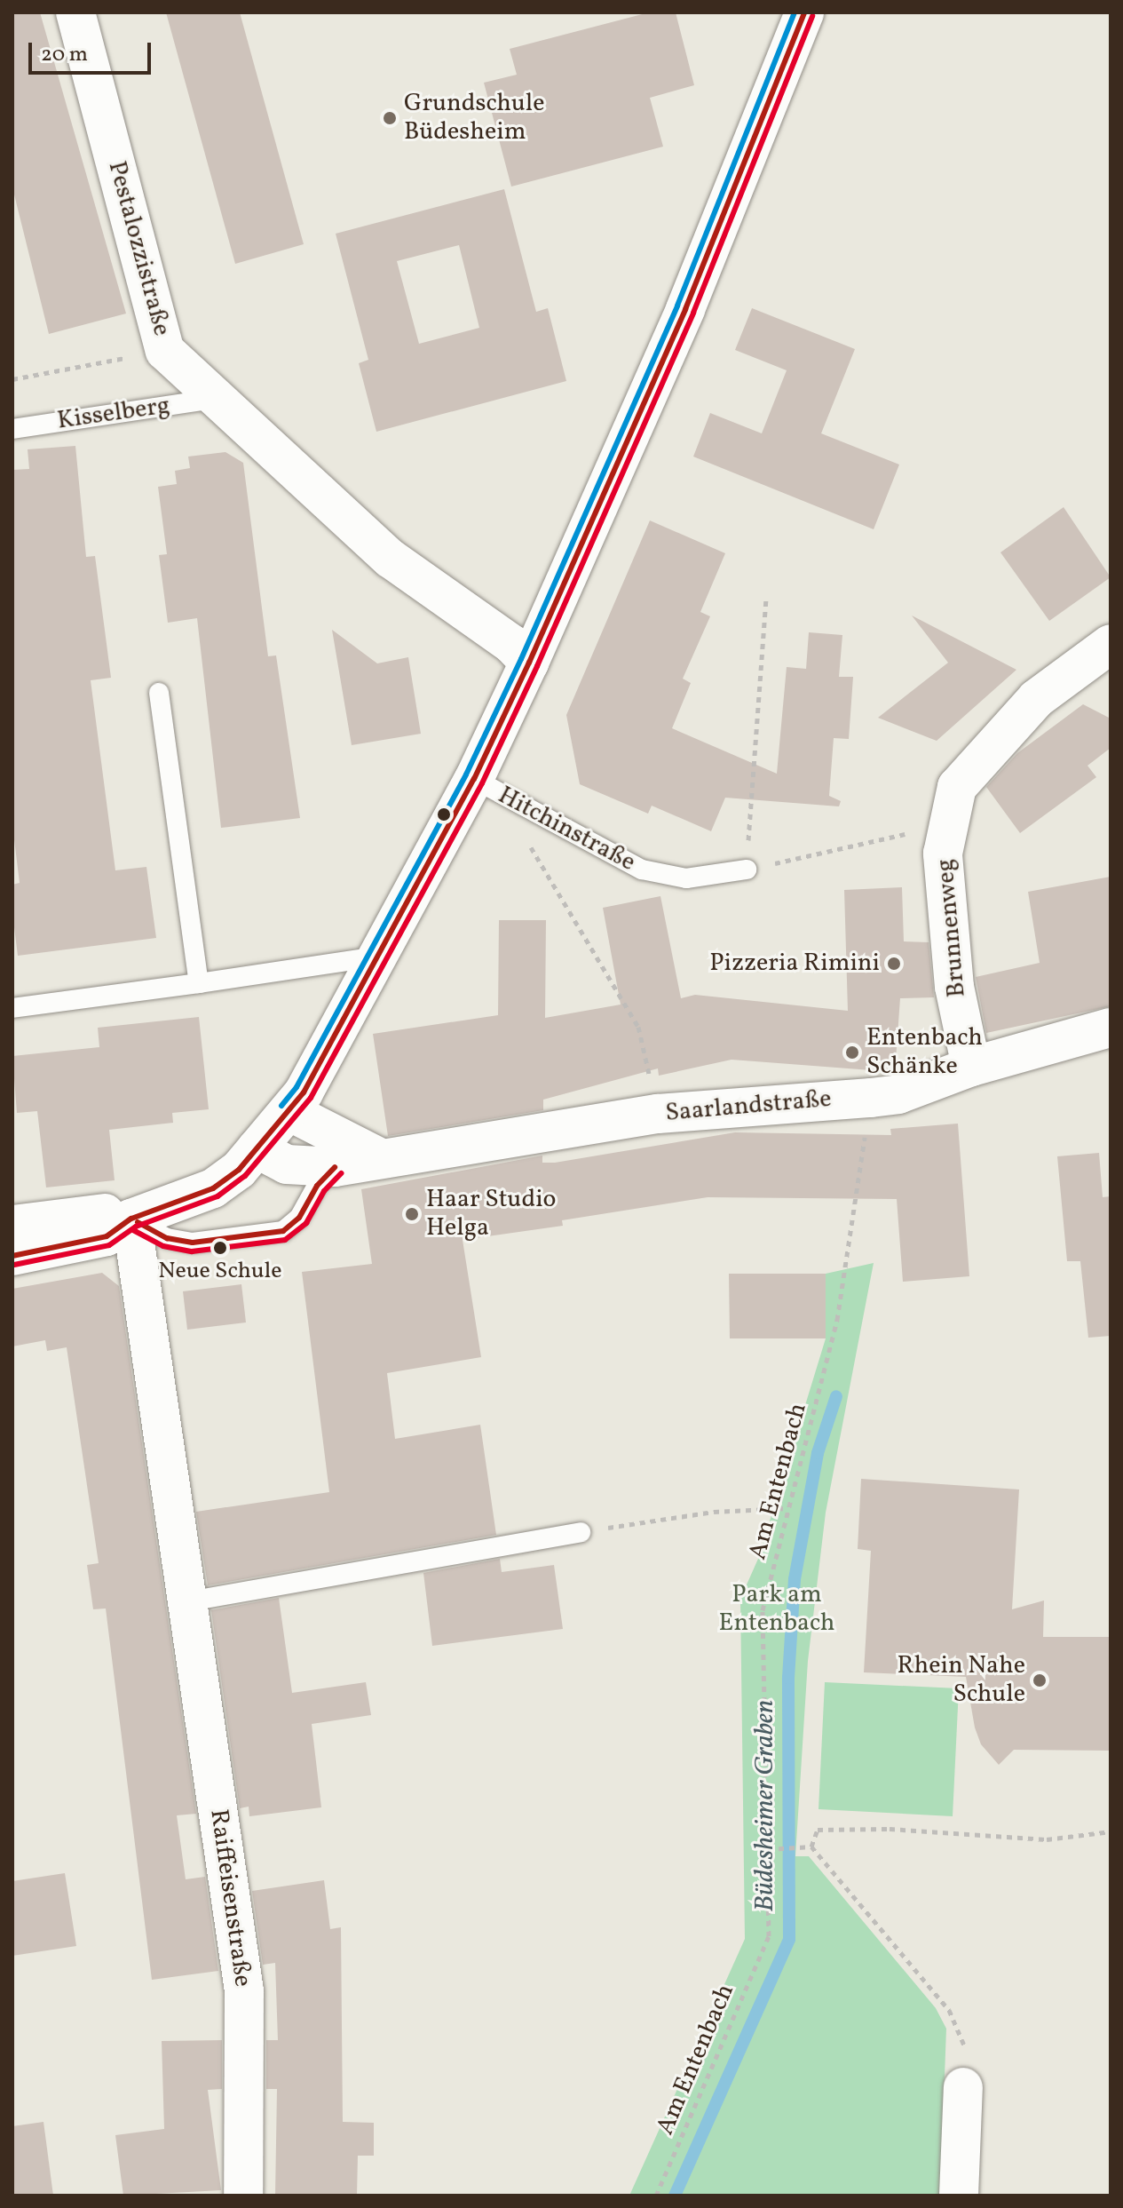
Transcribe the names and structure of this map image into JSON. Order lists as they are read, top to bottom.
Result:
{
  "streets": {
    "street": [
      "Pestalozzistraße",
      "Hitchinstraße",
      "Brunnenweg",
      "Saarlandstraße",
      "Raiffeisenstraße"
    ],
    "lane": ["Kisselberg"],
    "path": ["Am Entenbach"]
  },
  "crossings": [
    ["Pestalozzistraße", "Kisselberg"],
    ["Pestalozzistraße", "Hitchinstraße"],
    ["Brunnenweg", "Saarlandstraße"],
    ["Saarlandstraße", "Am Entenbach"]
  ],
  "water": ["Büdesheimer Graben"],
  "parks": ["Park am Entenbach"],
  "places": [
    "Grundschule Büdesheim",
    "Pizzeria Rimini",
    "Entenbach Schänke",
    "Haar Studio Helga",
    "Neue Schule",
    "Rhein Nahe Schule"
  ],
  "scale_bar": "20 m"
}
